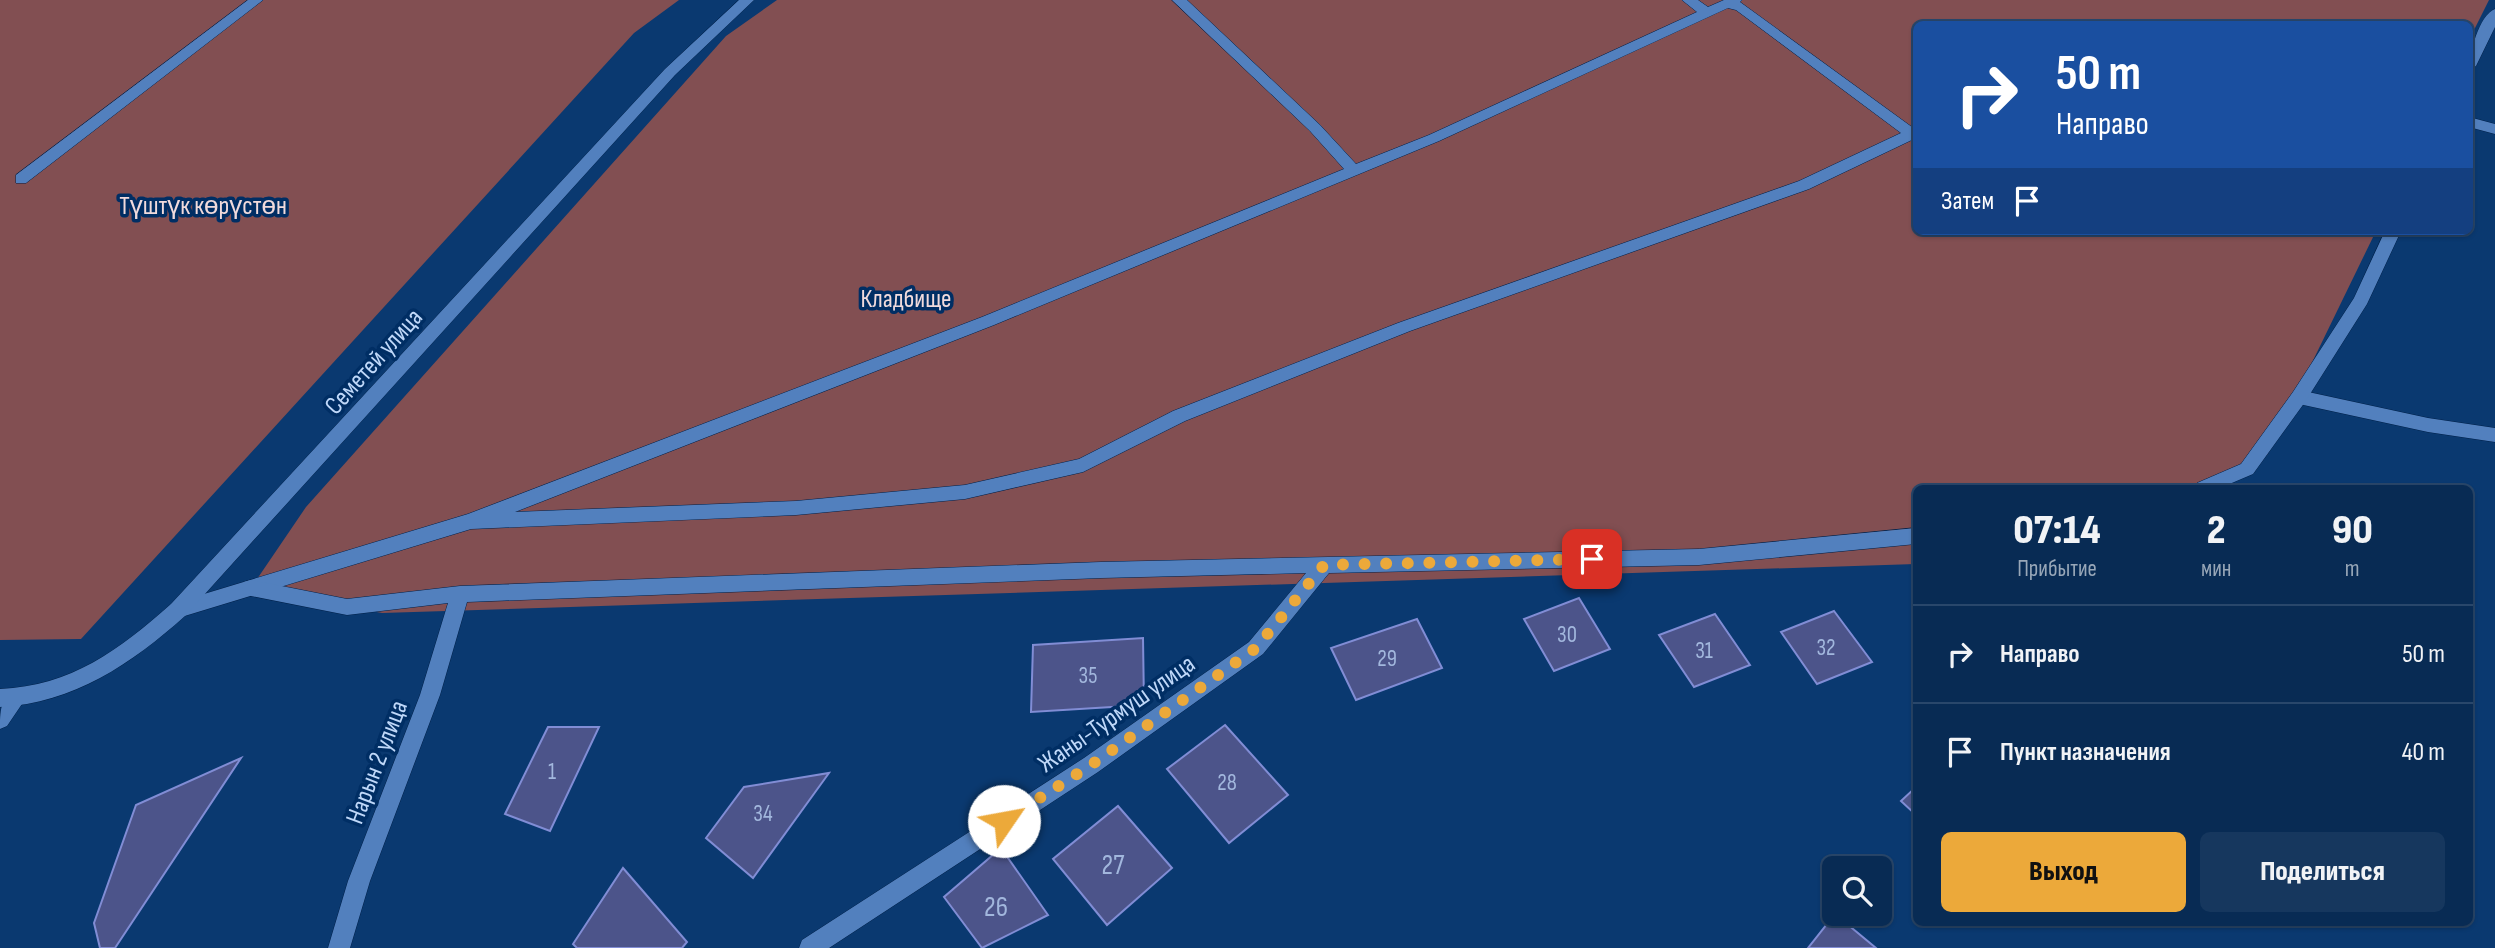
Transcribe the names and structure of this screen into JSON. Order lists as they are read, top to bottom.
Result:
{
  "streets": {
    "street": ["Семетей улица", "Жаны-Турмуш улица", "Нарын 2 улица"]
  },
  "parks": ["Түштүк көрүстөн", "Кладбище"],
  "house_numbers": [
    "30",
    "32",
    "31",
    "29",
    "35",
    "1",
    "28",
    "34",
    "27",
    "26"
  ],
  "page": {
    "turn": ["50 m", "Направо"],
    "then": "Затем",
    "eta": [
      "07:14",
      "Прибытие",
      "2",
      "мин",
      "90",
      "m"
    ],
    "list": [
      {
        "name": "Направо",
        "value": "50 m"
      },
      {
        "name": "Пункт назначения",
        "value": "40 m"
      }
    ],
    "buttons": ["Выход", "Поделиться"]
  }
}
